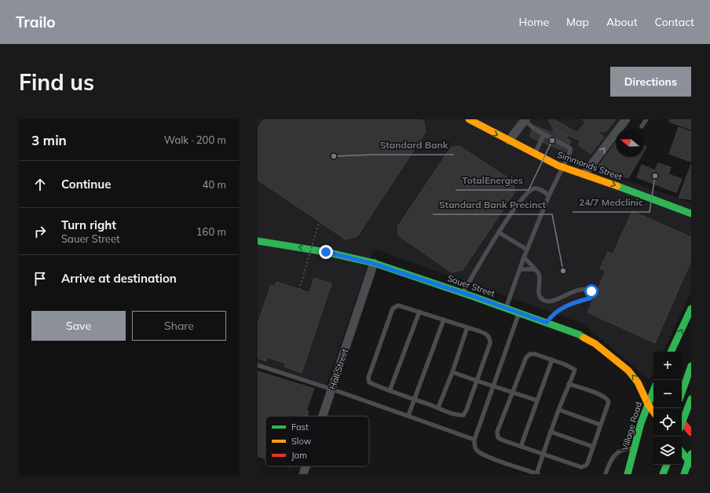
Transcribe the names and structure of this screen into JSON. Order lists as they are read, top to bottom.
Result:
{
  "streets": {
    "main road": ["Simmonds Street", "Sauer Street", "Village Road"],
    "street": ["Hall Street"]
  },
  "crossings": [
    ["Sauer Street", "Hall Street"],
    ["Sauer Street", "Village Road"]
  ],
  "one_way": ["Simmonds Street", "Sauer Street"],
  "places": [
    "TotalEnergies",
    "Standard Bank",
    "24/7 Medclinic",
    "Standard Bank Precinct"
  ],
  "legend": ["Fast", "Slow", "Jam"],
  "north": "left",
  "page": {
    "header": "Trailo",
    "nav": [
      "Home",
      "Map",
      "About",
      "Contact"
    ],
    "buttons": [
      "Directions",
      ["Save", "Share"]
    ],
    "title": "Find us",
    "heading": ["3 min", "Walk · 200 m"],
    "list": [
      ["Continue", "40 m"],
      ["Turn right", "Sauer Street", "160 m"],
      "Arrive at destination"
    ],
    "map_buttons": ["+", "−"]
  }
}
